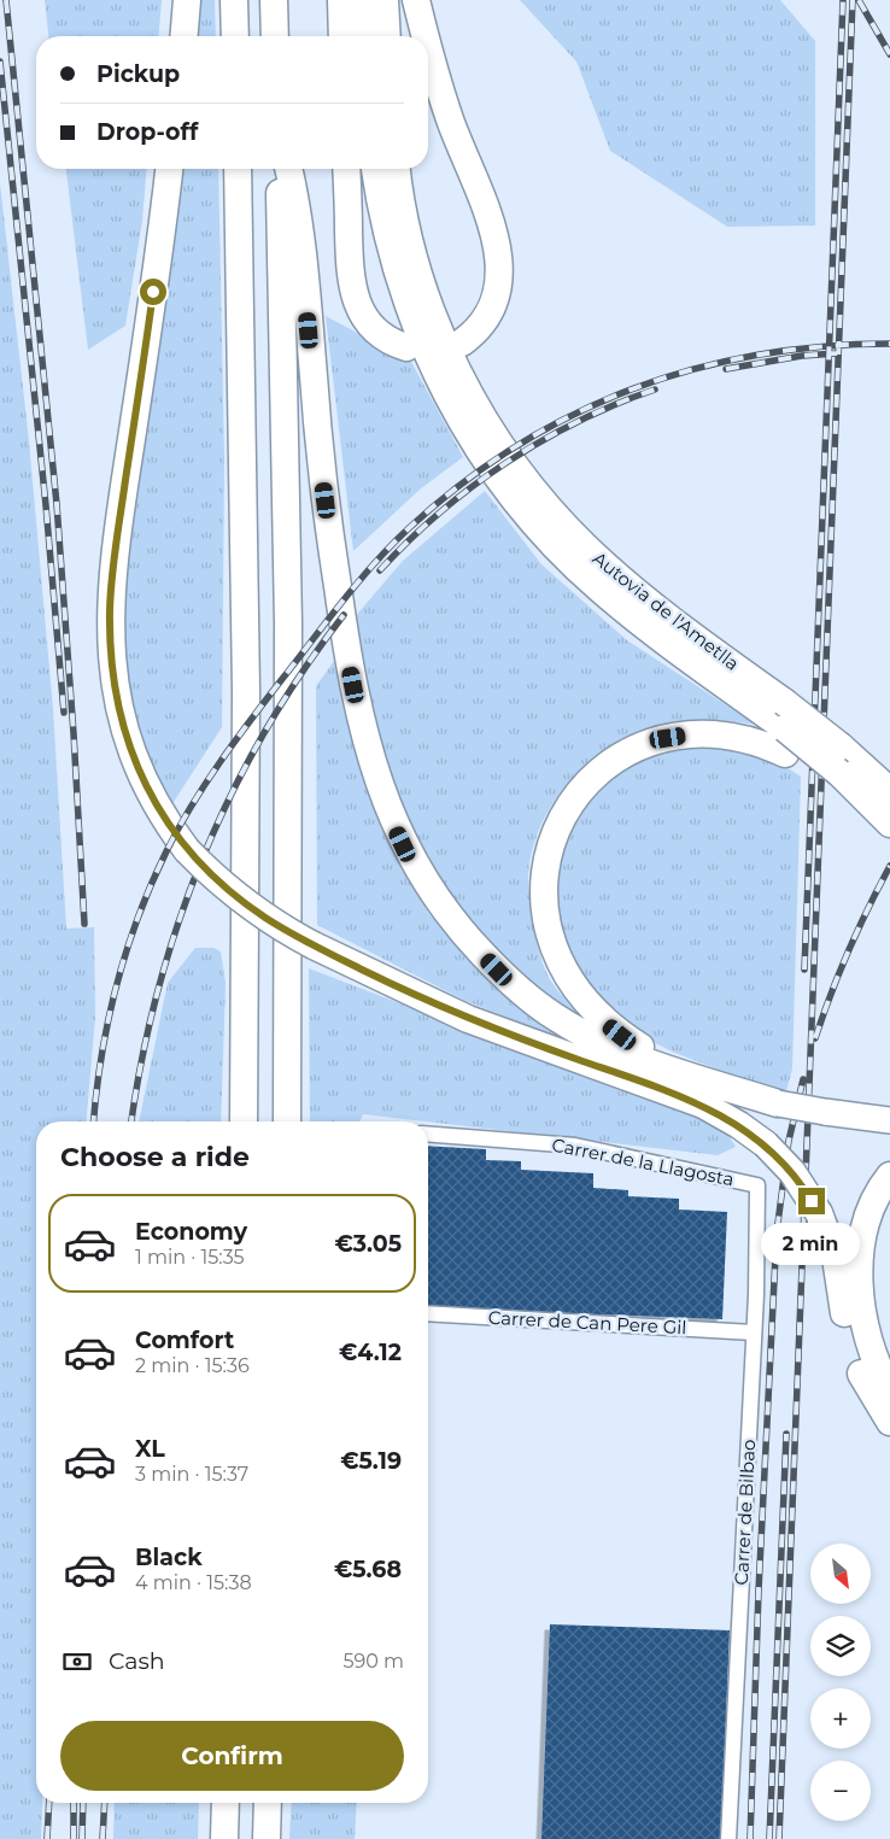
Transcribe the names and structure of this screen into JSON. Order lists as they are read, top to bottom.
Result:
{
  "streets": {
    "highway": ["Autovia de l'Ametlla"],
    "street": ["Carrer de la Llagosta", "Carrer de Can Pere Gil", "Carrer de Bilbao"]
  },
  "crossings": [
    ["Carrer de la Llagosta", "Carrer de Bilbao"],
    ["Carrer de Can Pere Gil", "Carrer de Bilbao"]
  ],
  "north": "bottom right",
  "page": {
    "banner": ["Pickup", "Drop-off"],
    "heading": "Choose a ride",
    "list": [
      {
        "name": "Economy",
        "note": "1 min · 15:35",
        "value": "€3.05"
      },
      {
        "name": "Comfort",
        "note": "2 min · 15:36",
        "value": "€4.12"
      },
      {
        "name": "XL",
        "note": "3 min · 15:37",
        "value": "€5.19"
      },
      {
        "name": "Black",
        "note": "4 min · 15:38",
        "value": "€5.68"
      }
    ],
    "bubble": "2 min",
    "map_buttons": ["+", "−"],
    "pay": ["Cash", "590 m"],
    "buttons": "Confirm"
  }
}
